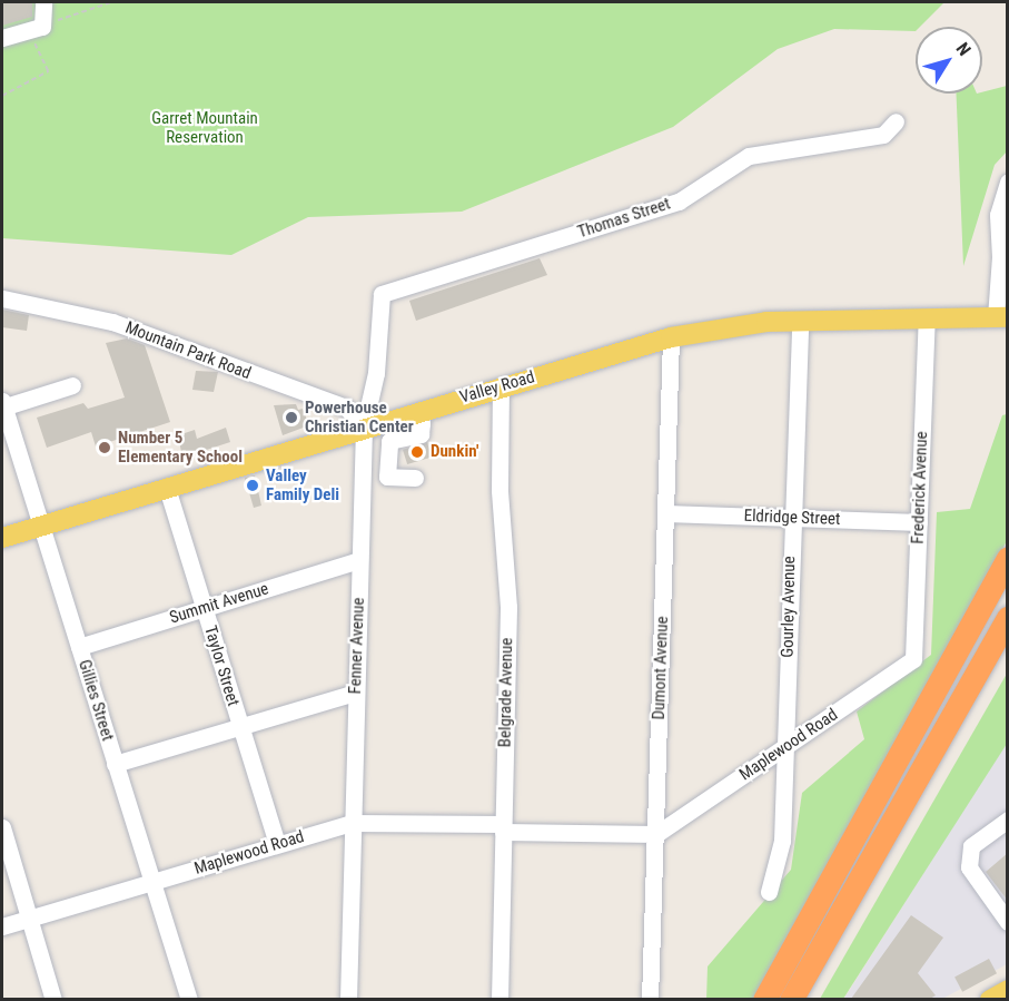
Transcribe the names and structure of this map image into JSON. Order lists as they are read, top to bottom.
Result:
{
  "streets": {
    "main road": ["Valley Road"],
    "street": [
      "Thomas Street",
      "Mountain Park Road",
      "Frederick Avenue",
      "Eldridge Street",
      "Summit Avenue",
      "Gourley Avenue",
      "Fenner Avenue",
      "Taylor Street",
      "Dumont Avenue",
      "Belgrade Avenue",
      "Gillies Street",
      "Maplewood Road"
    ]
  },
  "crossings": [
    ["Thomas Street", "Fenner Avenue"],
    ["Mountain Park Road", "Valley Road"],
    ["Mountain Park Road", "Fenner Avenue"],
    ["Valley Road", "Frederick Avenue"],
    ["Valley Road", "Gourley Avenue"],
    ["Valley Road", "Fenner Avenue"],
    ["Valley Road", "Taylor Street"],
    ["Valley Road", "Dumont Avenue"],
    ["Valley Road", "Belgrade Avenue"],
    ["Valley Road", "Gillies Street"],
    ["Frederick Avenue", "Eldridge Street"],
    ["Frederick Avenue", "Maplewood Road"],
    ["Eldridge Street", "Gourley Avenue"],
    ["Eldridge Street", "Dumont Avenue"],
    ["Summit Avenue", "Fenner Avenue"],
    ["Summit Avenue", "Taylor Street"],
    ["Summit Avenue", "Gillies Street"],
    ["Gourley Avenue", "Maplewood Road"],
    ["Fenner Avenue", "Maplewood Road"],
    ["Taylor Street", "Maplewood Road"],
    ["Dumont Avenue", "Maplewood Road"],
    ["Belgrade Avenue", "Maplewood Road"],
    ["Gillies Street", "Maplewood Road"]
  ],
  "parks": ["Garret Mountain Reservation"],
  "places": [
    "Powerhouse Christian Center",
    "Number 5 Elementary School",
    "Dunkin'",
    "Valley Family Deli"
  ],
  "north": "top right"
}
